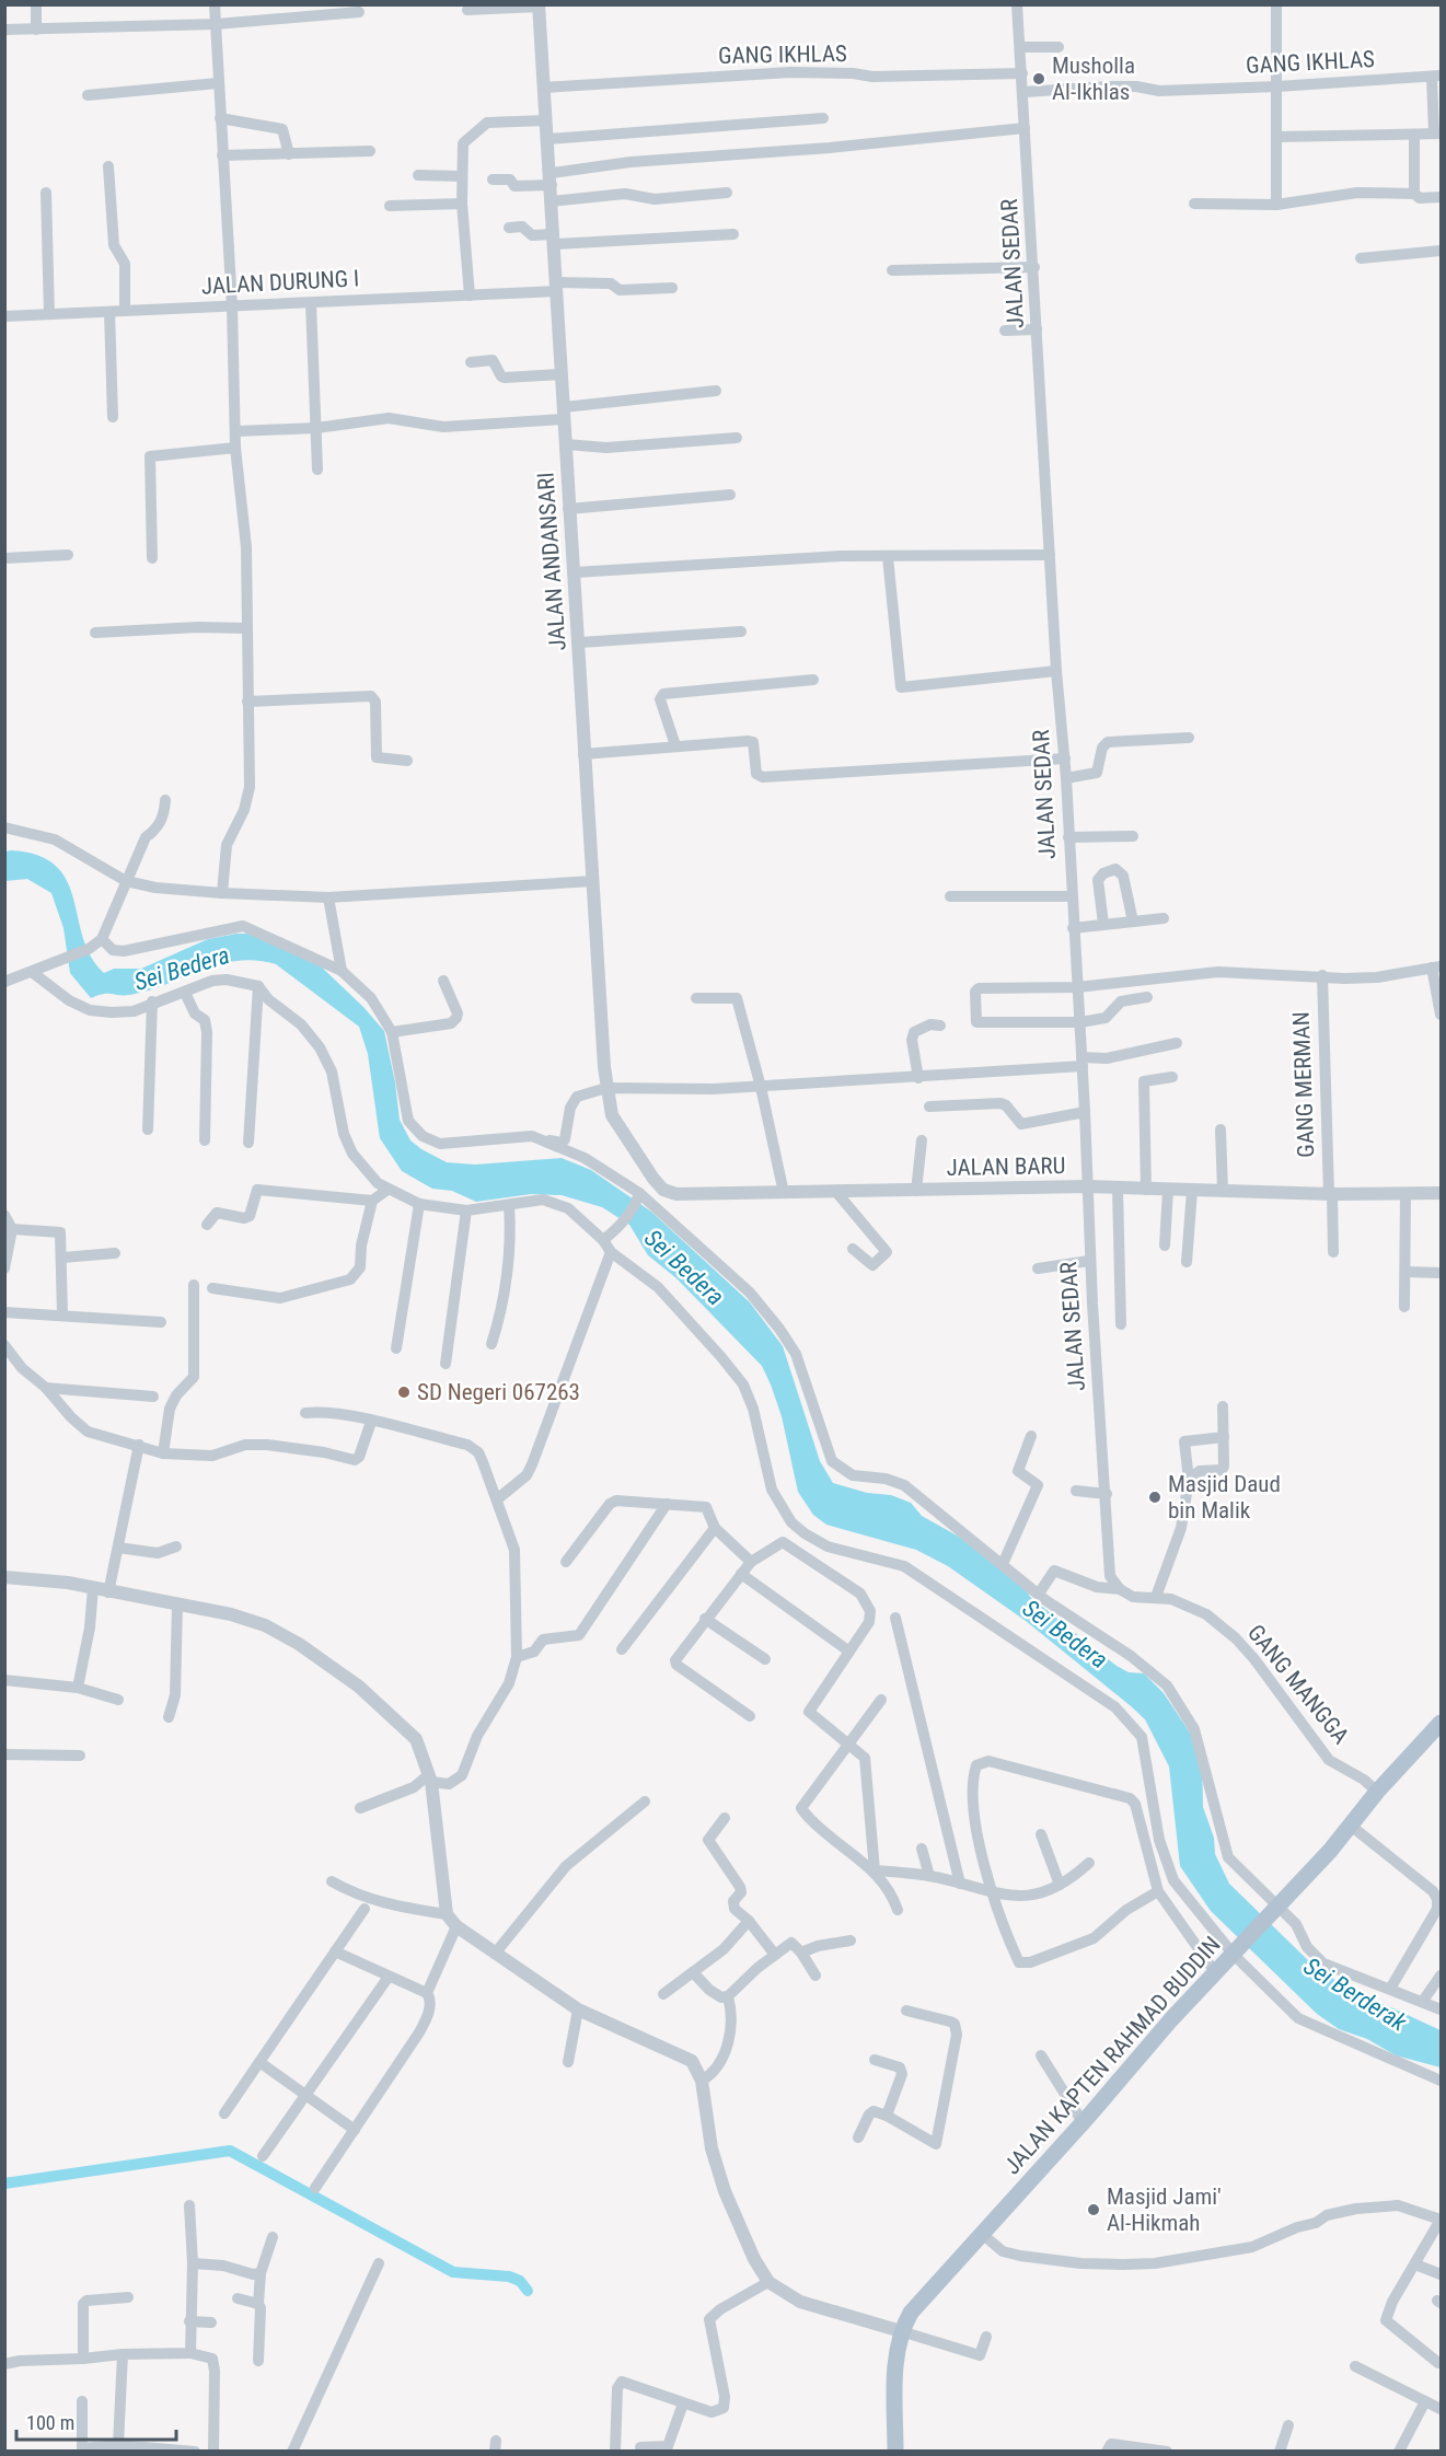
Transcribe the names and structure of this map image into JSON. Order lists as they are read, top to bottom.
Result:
{
  "streets": {
    "main road": ["JALAN KAPTEN RAHMAD BUDDIN"],
    "street": [
      "GANG IKHLAS",
      "JALAN SEDAR",
      "JALAN DURUNG I",
      "JALAN ANDANSARI",
      "GANG MERMAN",
      "JALAN BARU",
      "GANG MANGGA"
    ]
  },
  "crossings": [
    ["GANG IKHLAS", "JALAN SEDAR"],
    ["GANG IKHLAS", "JALAN ANDANSARI"],
    ["JALAN SEDAR", "JALAN BARU"],
    ["JALAN SEDAR", "GANG MANGGA"],
    ["JALAN DURUNG I", "JALAN ANDANSARI"],
    ["JALAN ANDANSARI", "JALAN BARU"],
    ["GANG MERMAN", "JALAN BARU"],
    ["GANG MANGGA", "JALAN KAPTEN RAHMAD BUDDIN"]
  ],
  "water": ["Sei Bedera", "Sei Berderak"],
  "places": [
    "Musholla Al-Ikhlas",
    "SD Negeri 067263",
    "Masjid Daud bin Malik",
    "Masjid Jami' Al-Hikmah"
  ],
  "scale_bar": "100 m"
}
